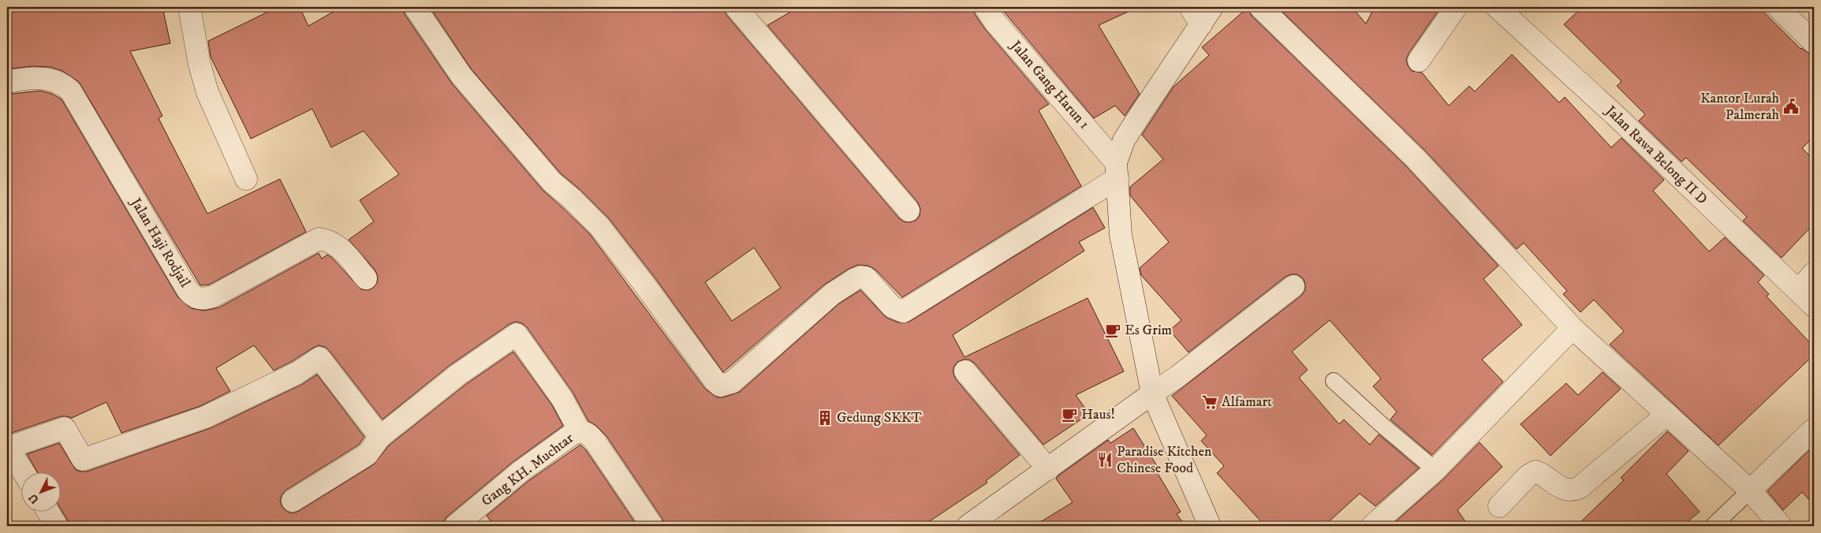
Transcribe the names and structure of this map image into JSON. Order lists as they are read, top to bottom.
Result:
{
  "streets": {
    "street": [
      "Jalan Gang Harun 1",
      "Jalan Rawa Belong II D",
      "Jalan Haji Rodjail",
      "Gang KH. Muchtar"
    ]
  },
  "places": {
    "public building": ["Kantor Lurah Palmerah"],
    "cafe": ["Es Grim", "Haus!"],
    "supermarket": ["Alfamart"],
    "building": ["Gedung SKKT"],
    "restaurant": ["Paradise Kitchen Chinese Food"]
  },
  "north": "bottom left"
}
